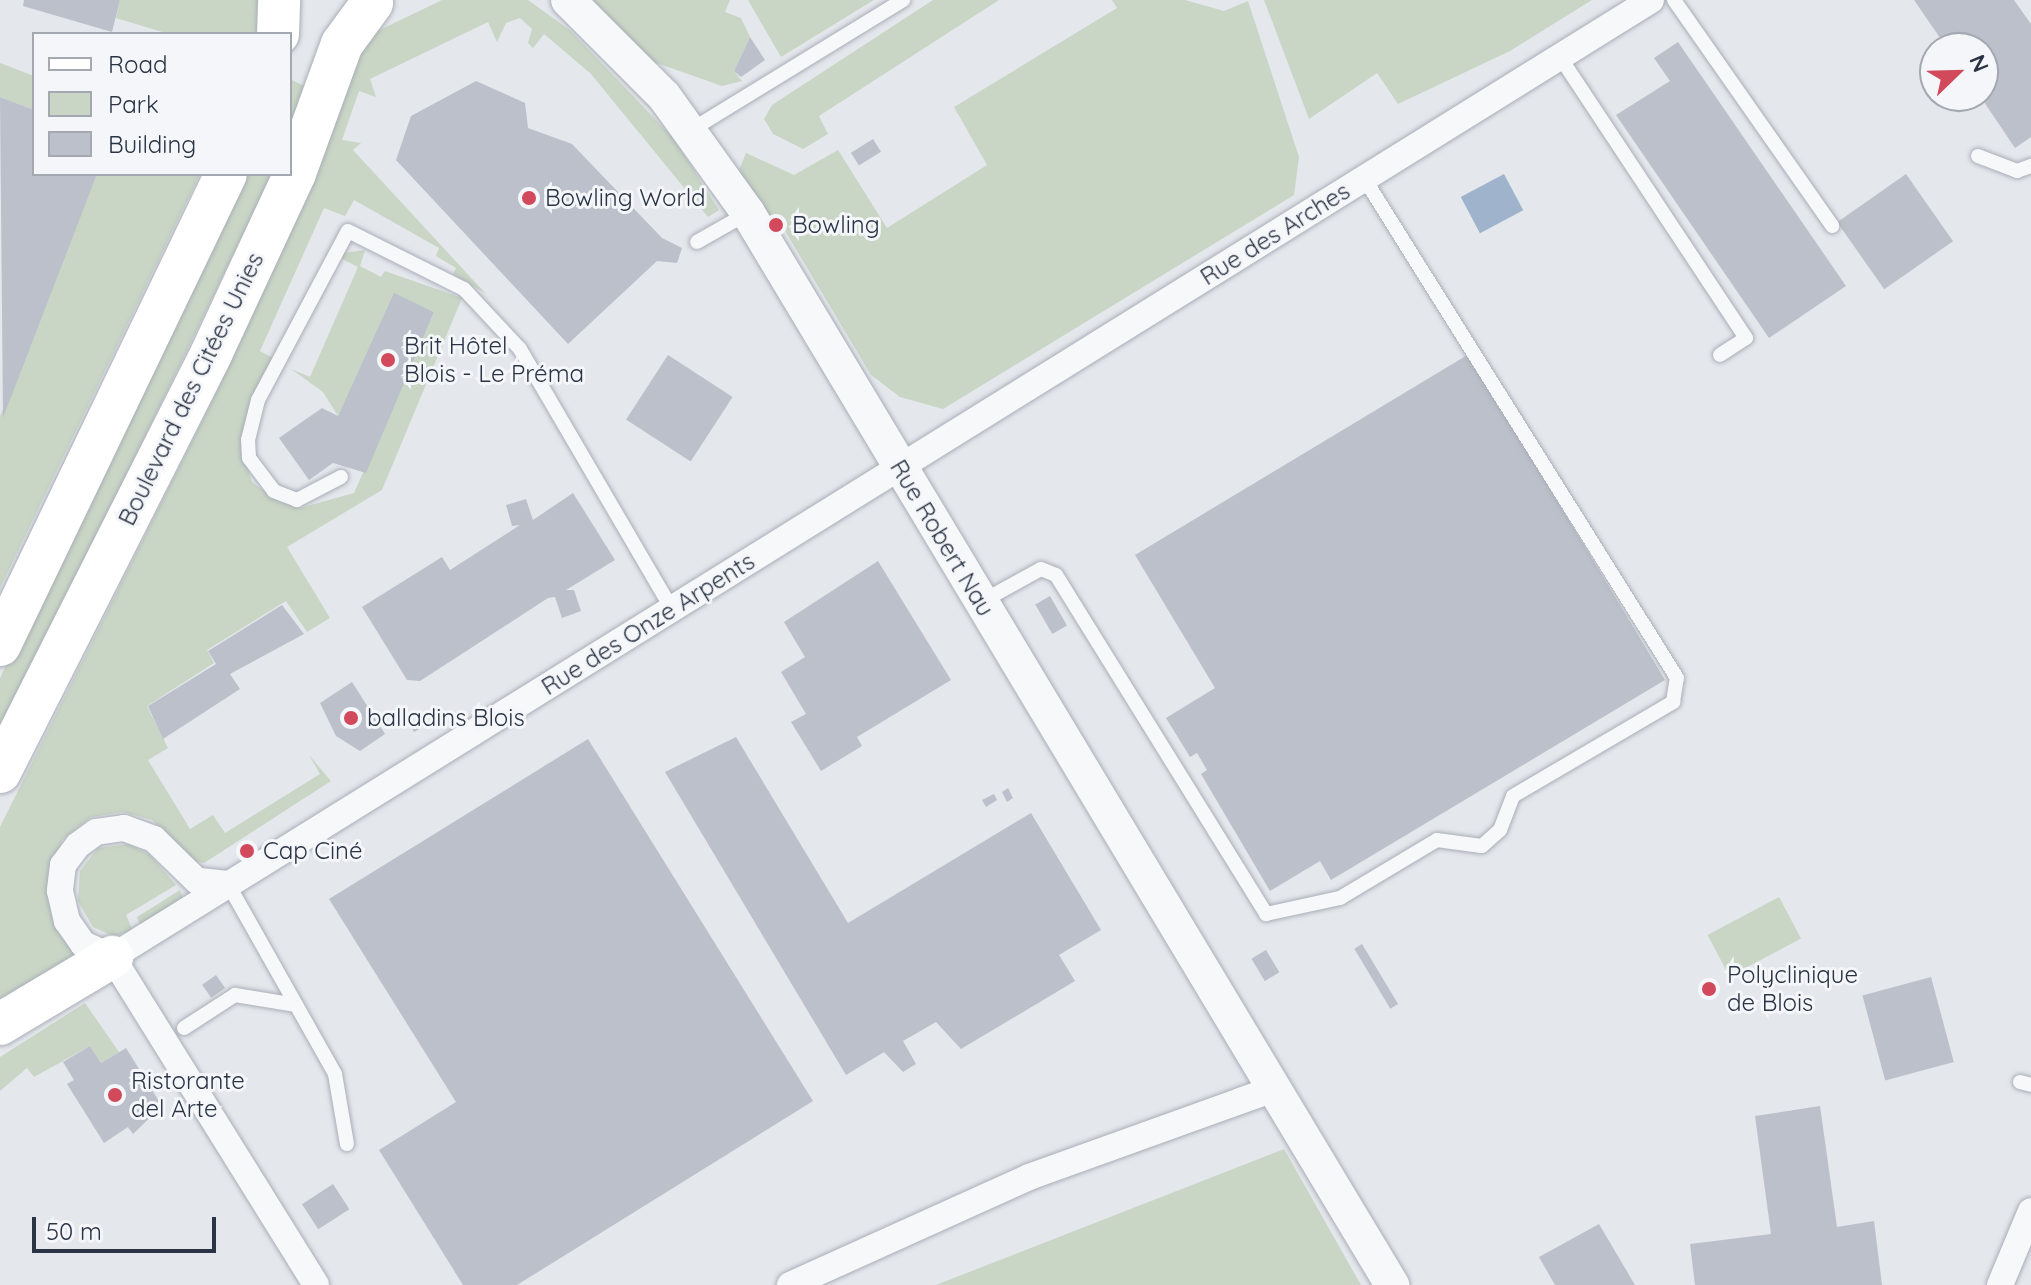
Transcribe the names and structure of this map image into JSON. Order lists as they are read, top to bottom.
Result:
{
  "streets": {
    "main road": ["Boulevard des Citées Unies"],
    "street": ["Rue des Arches", "Rue Robert Nau", "Rue des Onze Arpents"]
  },
  "crossings": [
    ["Rue des Arches", "Rue Robert Nau"],
    ["Rue des Arches", "Rue des Onze Arpents"],
    ["Rue Robert Nau", "Rue des Onze Arpents"]
  ],
  "places": [
    "Bowling World",
    "Bowling",
    "Brit Hôtel Blois - Le Préma",
    "balladins Blois",
    "Cap Ciné",
    "Polyclinique de Blois",
    "Ristorante del Arte"
  ],
  "legend": ["Road", "Park", "Building"],
  "scale_bar": "50 m",
  "north": "top right"
}
